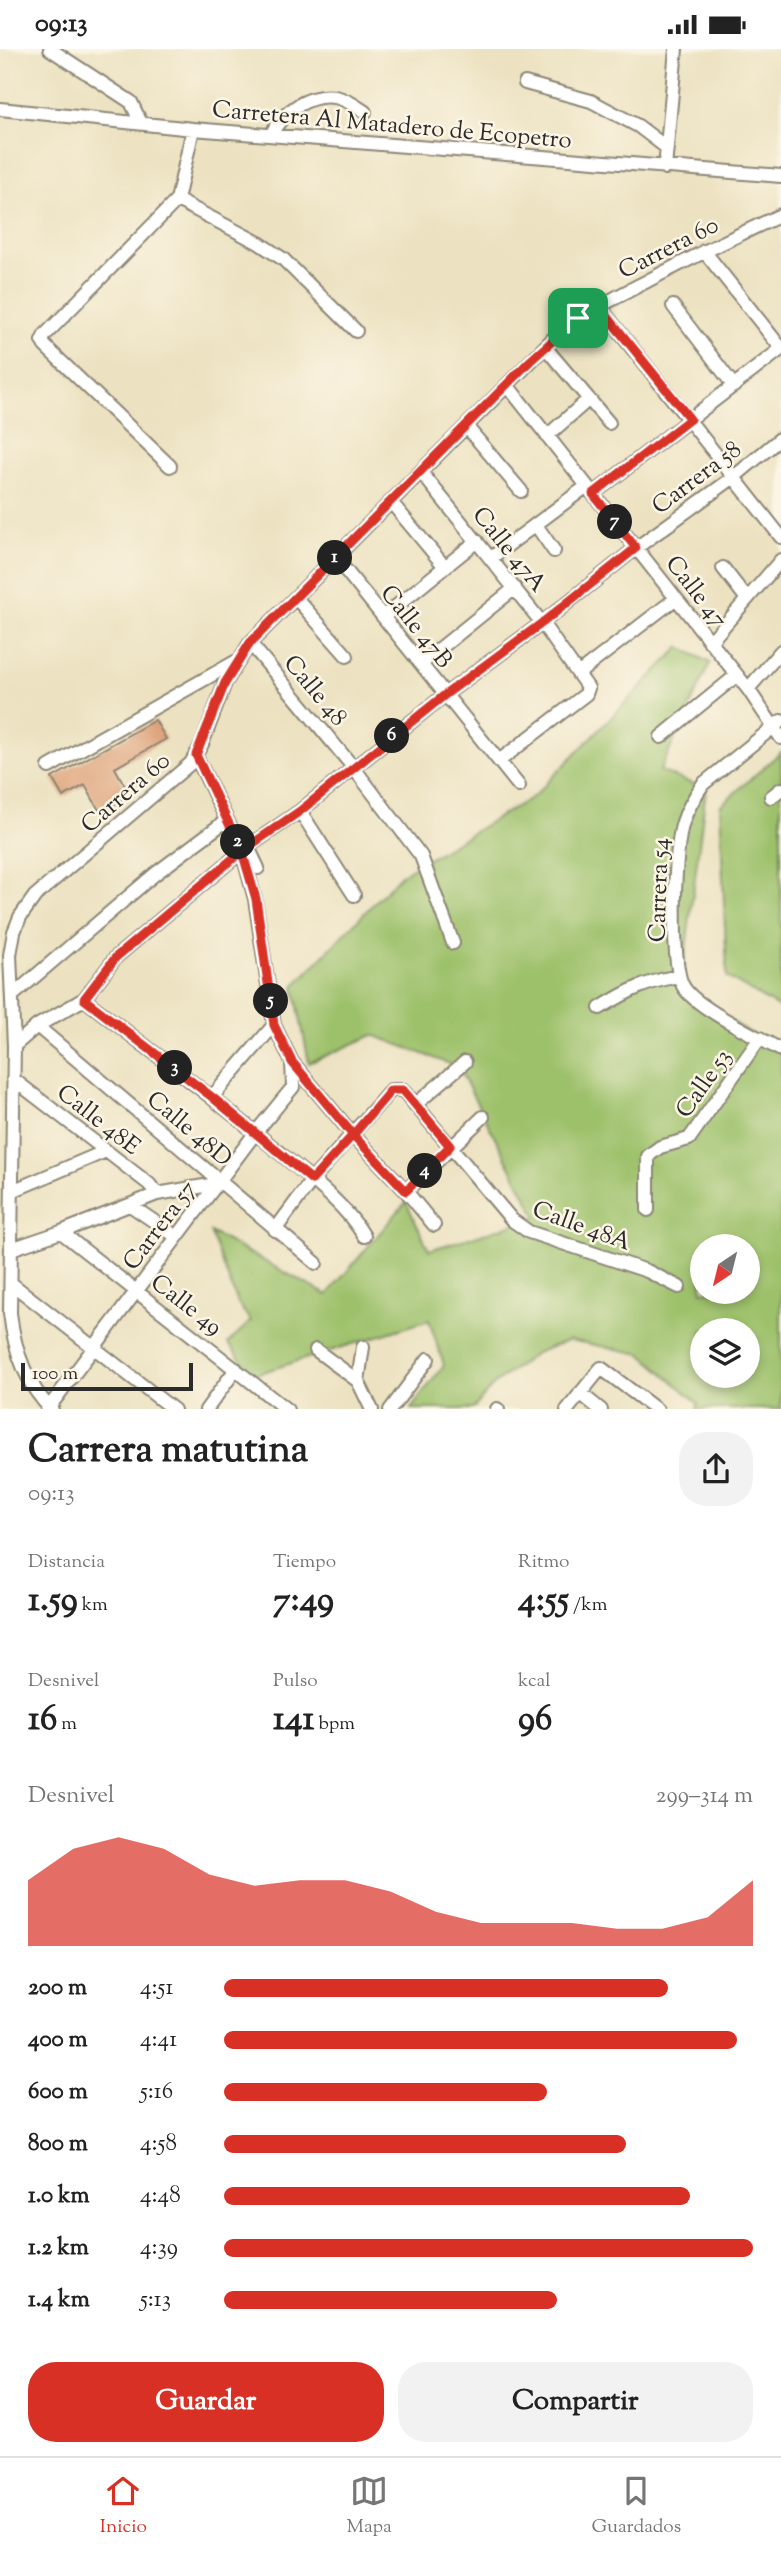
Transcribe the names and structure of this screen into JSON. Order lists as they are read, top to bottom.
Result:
{
  "streets": {
    "street": [
      "Carretera Al Matadero de Ecopetro",
      "Carrera 60",
      "Carrera 58",
      "Calle 47A",
      "Calle 47",
      "Calle 47B",
      "Calle 48",
      "Carrera 54",
      "Calle 53",
      "Calle 48E",
      "Calle 48D",
      "Carrera 57",
      "Calle 48A",
      "Calle 49"
    ]
  },
  "crossings": [
    ["Carrera 60", "Calle 47A"],
    ["Carrera 60", "Calle 47"],
    ["Carrera 60", "Calle 47B"],
    ["Carrera 60", "Calle 48"],
    ["Carrera 58", "Calle 47A"],
    ["Carrera 58", "Calle 47"],
    ["Carrera 58", "Calle 47B"],
    ["Carrera 58", "Calle 48"],
    ["Carrera 58", "Calle 48D"],
    ["Calle 47A", "Calle 47B"],
    ["Calle 47", "Carrera 54"],
    ["Calle 48D", "Carrera 57"],
    ["Carrera 57", "Calle 49"]
  ],
  "scale_bar": "100 m",
  "north": "bottom left",
  "page": {
    "status": "09:13",
    "pins": [
      "7",
      "1",
      "6",
      "2",
      "5",
      "3",
      "4"
    ],
    "scale": "100 m",
    "heading": ["Carrera matutina", "09:13"],
    "stats": [
      ["Distancia", "1.59 km"],
      ["Tiempo", "7:49"],
      ["Ritmo", "4:55 /km"],
      ["Desnivel", "16 m"],
      ["Pulso", "141 bpm"],
      ["kcal", "96"]
    ],
    "chart": ["Desnivel", "299–314 m"],
    "list": [
      {
        "name": "200 m",
        "note": "4:51"
      },
      {
        "name": "400 m",
        "note": "4:41"
      },
      {
        "name": "600 m",
        "note": "5:16"
      },
      {
        "name": "800 m",
        "note": "4:58"
      },
      {
        "name": "1.0 km",
        "note": "4:48"
      },
      {
        "name": "1.2 km",
        "note": "4:39"
      },
      {
        "name": "1.4 km",
        "note": "5:13"
      }
    ],
    "buttons": ["Guardar", "Compartir"],
    "tabs": ["Inicio", "Mapa", "Guardados"]
  }
}
